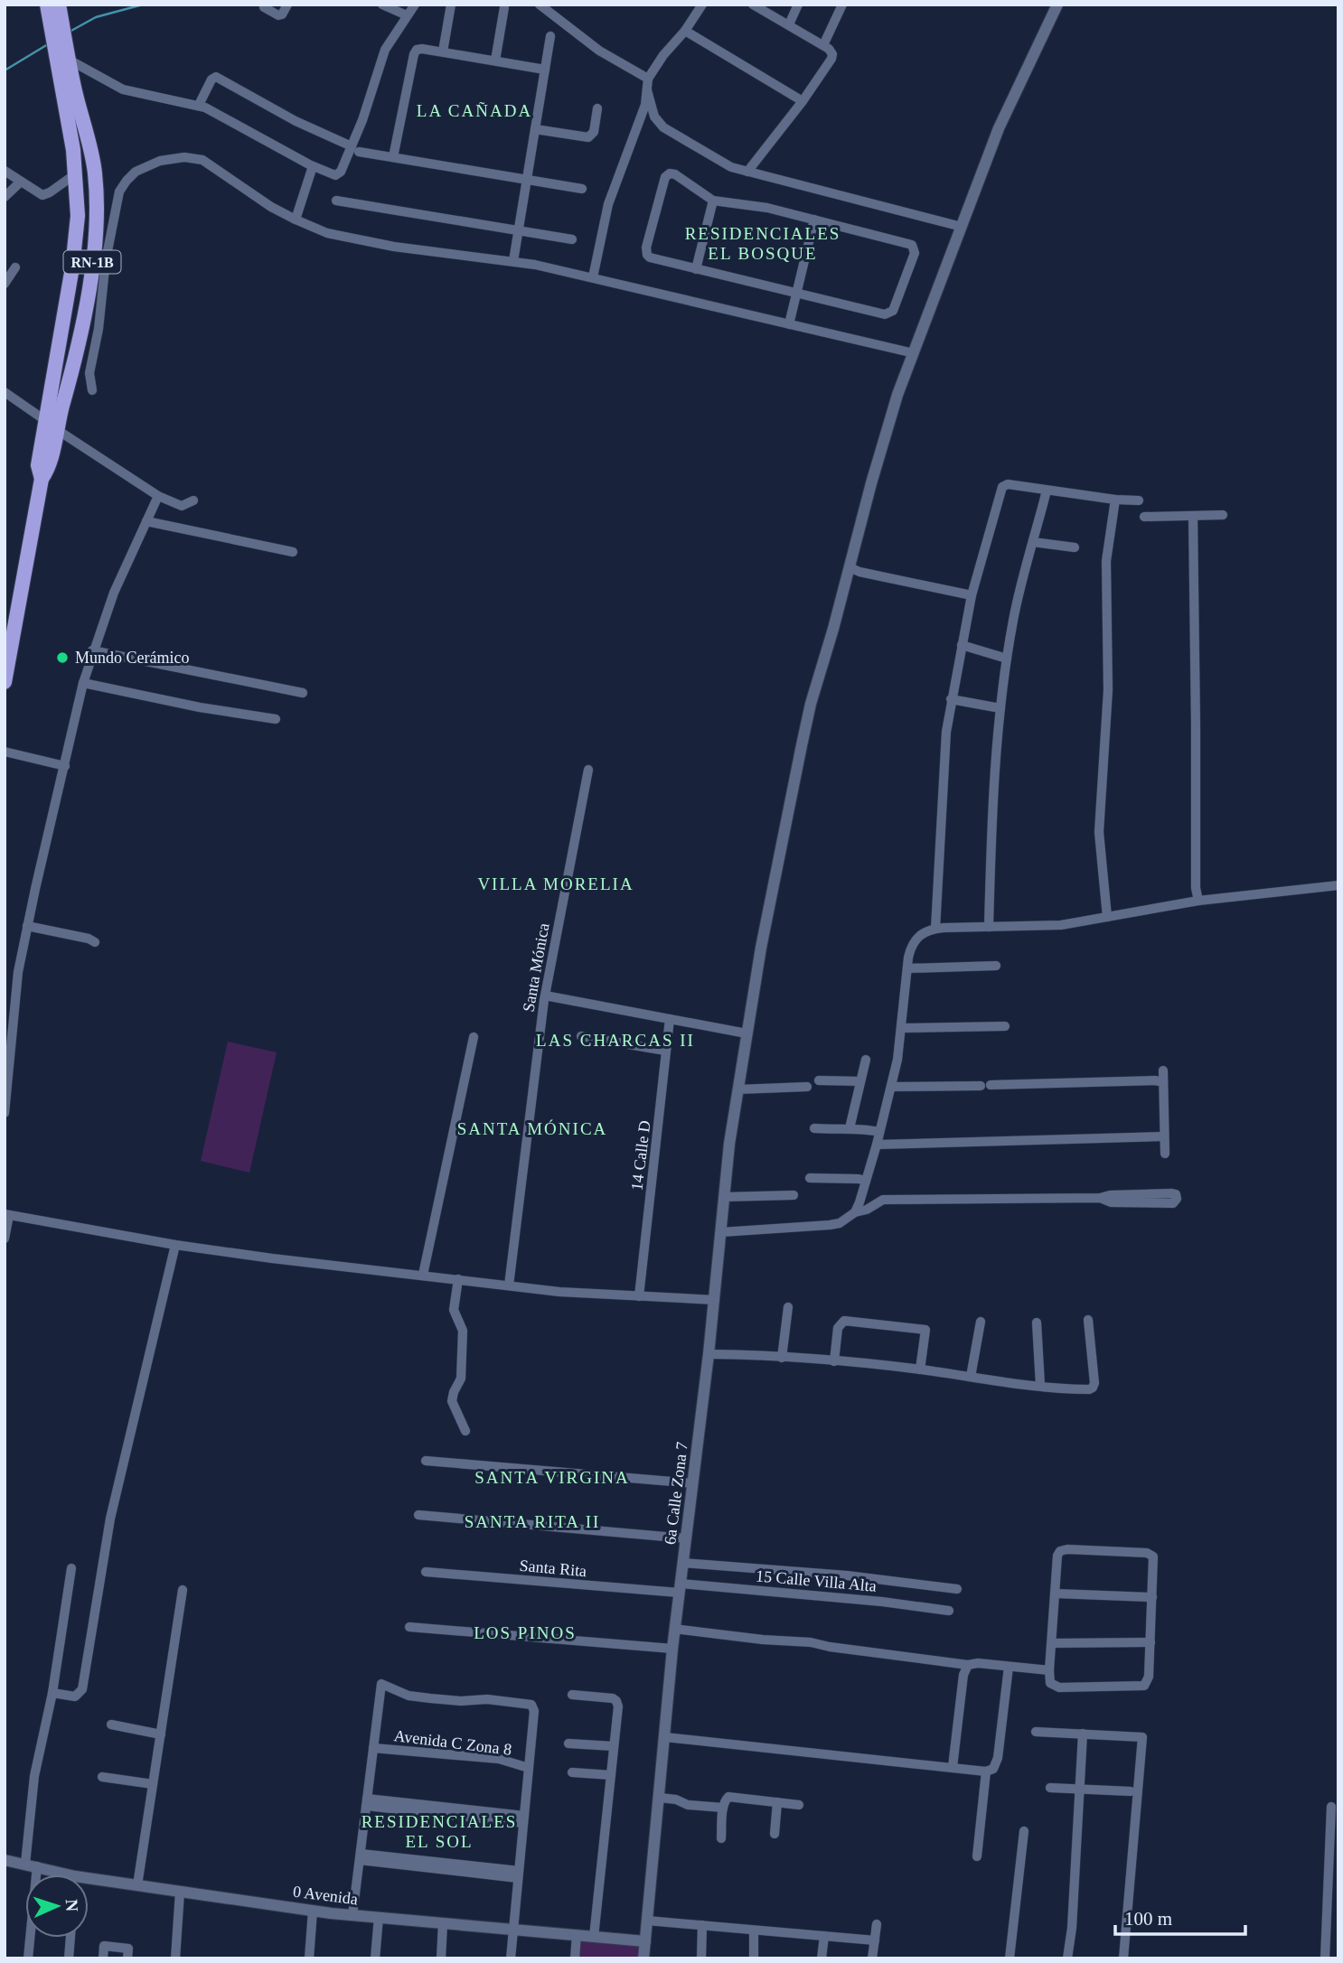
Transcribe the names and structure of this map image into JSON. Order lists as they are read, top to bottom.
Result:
{
  "streets": {
    "highway": ["RN-1B"],
    "street": [
      "Santa Mónica",
      "14 Calle D",
      "6a Calle Zona 7",
      "Santa Rita",
      "15 Calle Villa Alta",
      "Avenida C Zona 8",
      "0 Avenida"
    ]
  },
  "crossings": [
    ["6a Calle Zona 7", "Santa Rita"],
    ["6a Calle Zona 7", "15 Calle Villa Alta"],
    ["6a Calle Zona 7", "0 Avenida"],
    ["Santa Rita", "15 Calle Villa Alta"]
  ],
  "districts": [
    "LA CAÑADA",
    "RESIDENCIALES EL BOSQUE",
    "VILLA MORELIA",
    "LAS CHARCAS II",
    "SANTA MÓNICA",
    "SANTA VIRGINA",
    "SANTA RITA II",
    "LOS PINOS",
    "RESIDENCIALES EL SOL"
  ],
  "places": ["Mundo Cerámico"],
  "scale_bar": "100 m",
  "north": "right"
}
